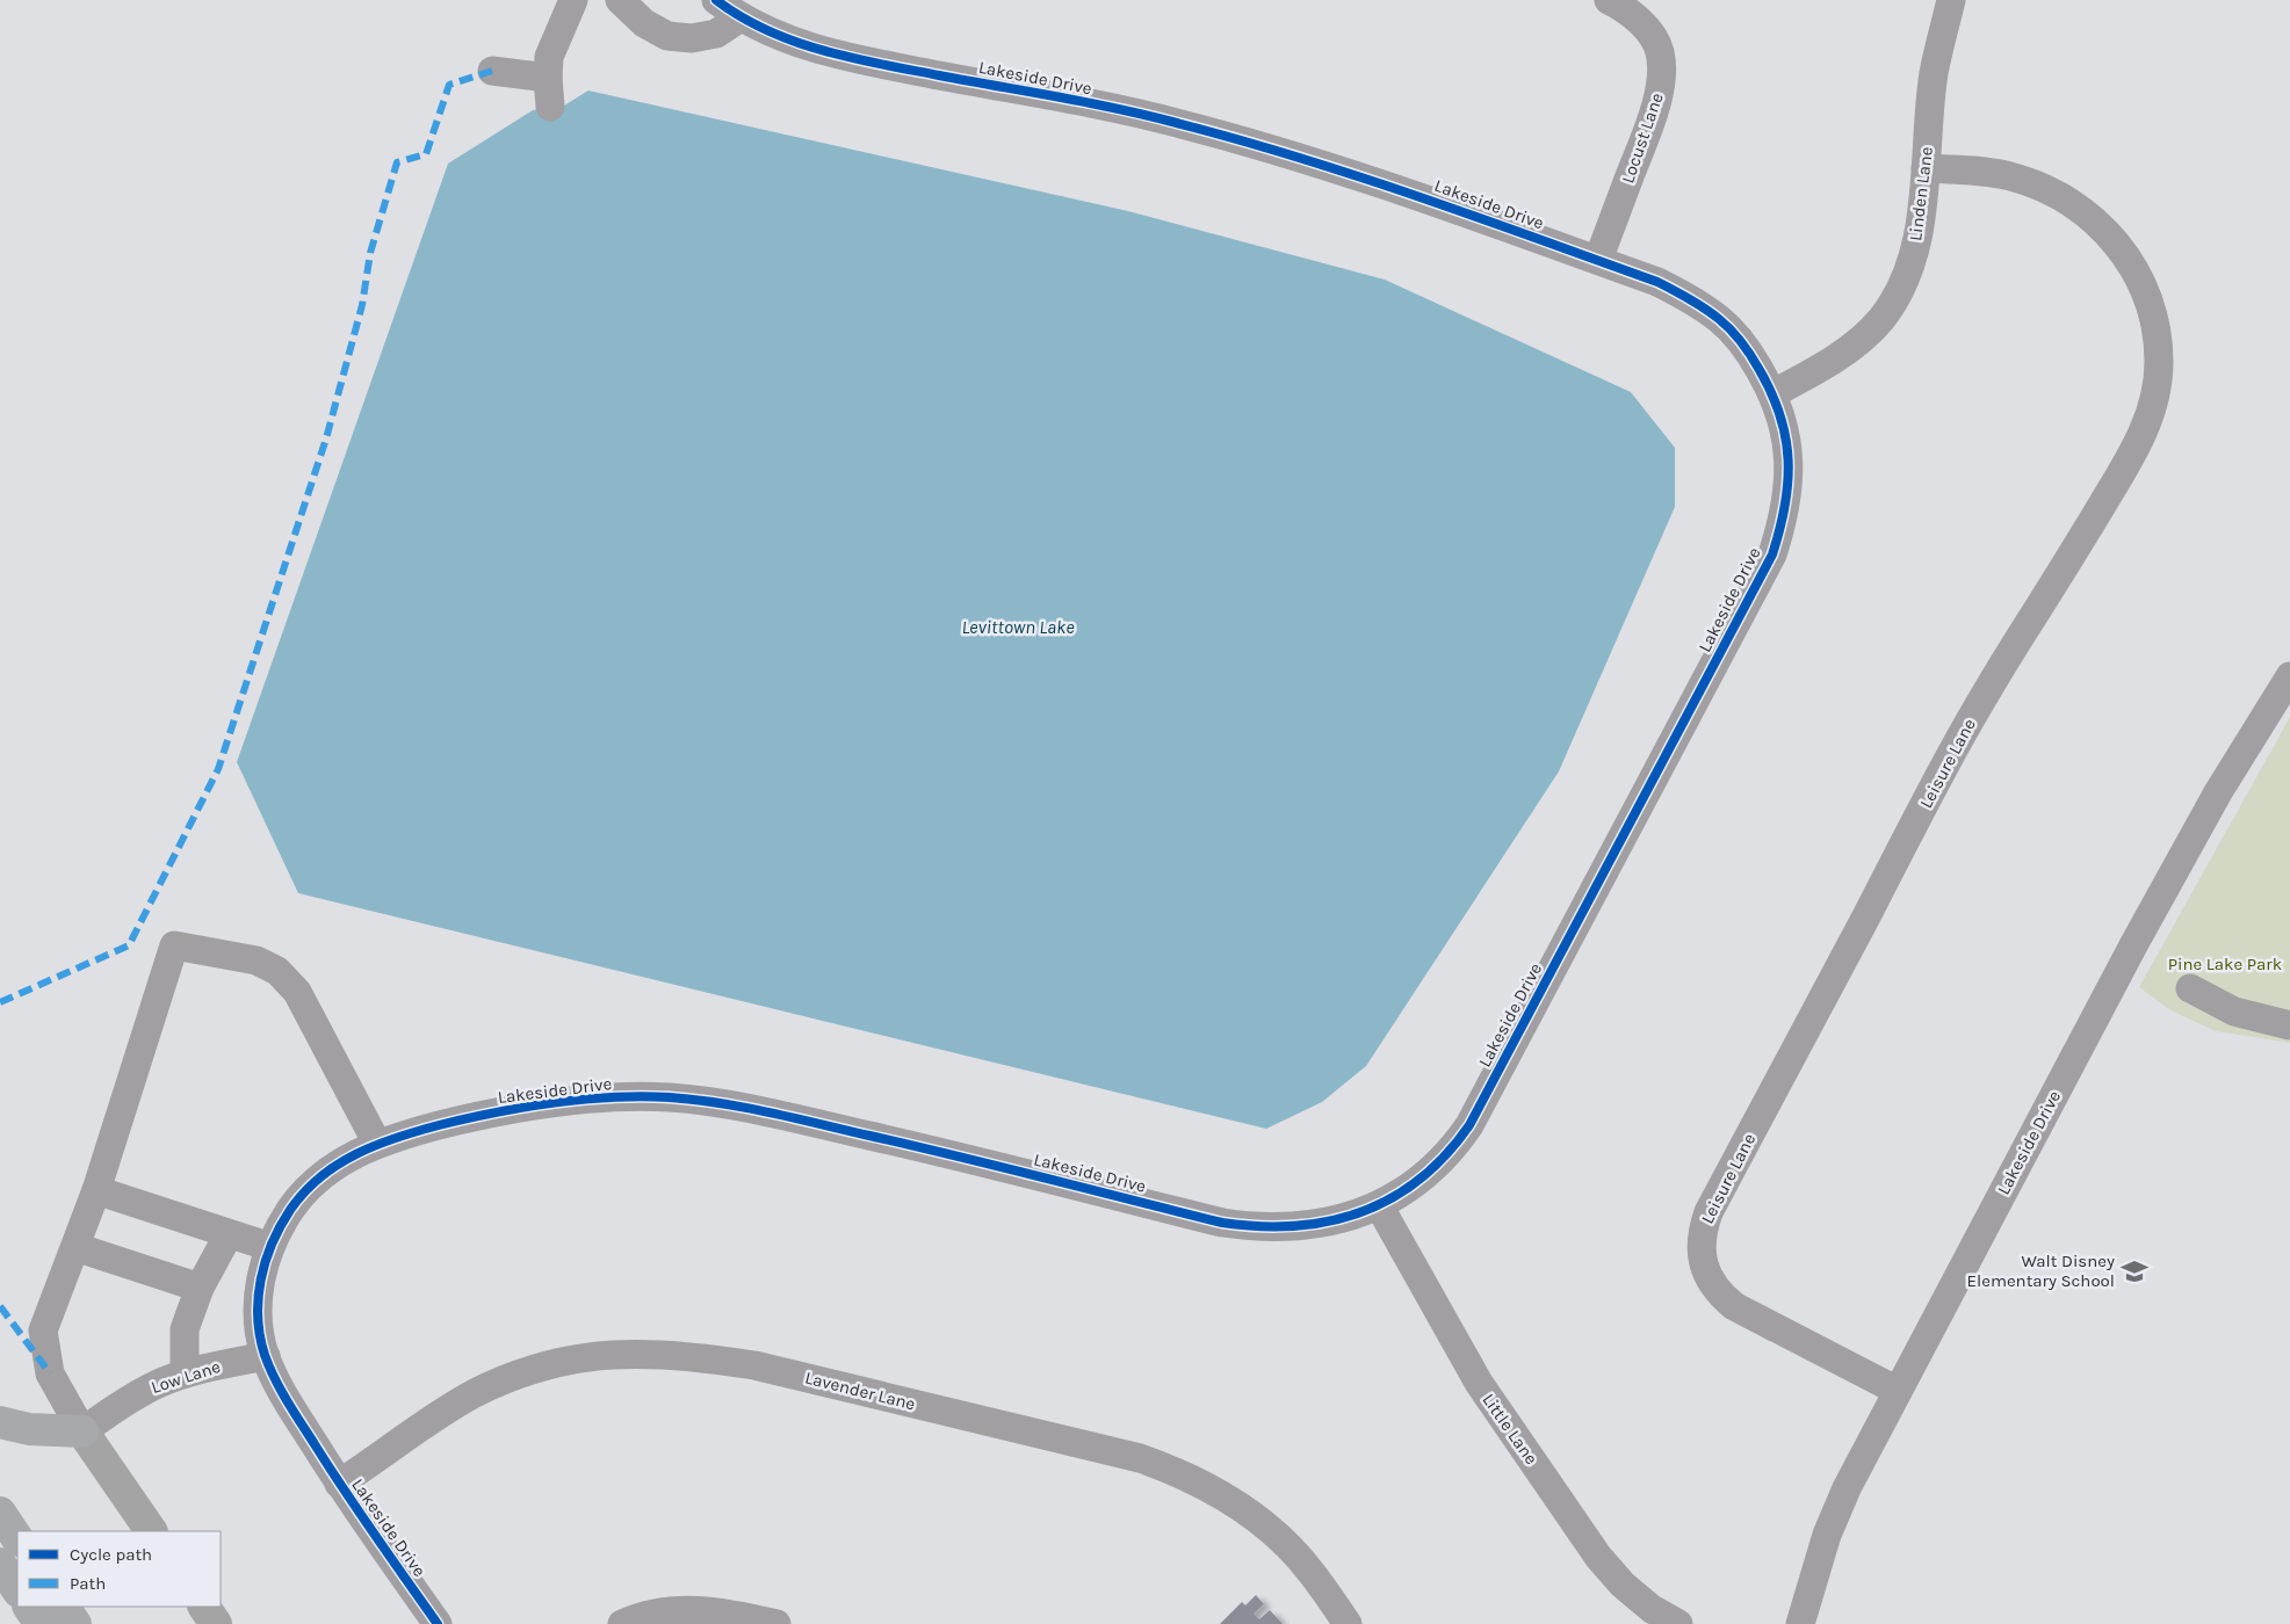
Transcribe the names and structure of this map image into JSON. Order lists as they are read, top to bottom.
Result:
{
  "streets": {
    "street": [
      "Lakeside Drive",
      "Locust Lane",
      "Linden Lane",
      "Leisure Lane",
      "Low Lane",
      "Lavender Lane",
      "Little Lane"
    ]
  },
  "crossings": [
    ["Lakeside Drive", "Locust Lane"],
    ["Lakeside Drive", "Linden Lane"],
    ["Lakeside Drive", "Leisure Lane"],
    ["Lakeside Drive", "Low Lane"],
    ["Lakeside Drive", "Lavender Lane"],
    ["Lakeside Drive", "Little Lane"],
    ["Linden Lane", "Leisure Lane"]
  ],
  "water": ["Levittown Lake"],
  "parks": ["Pine Lake Park"],
  "places": {
    "school or university": ["Walt Disney Elementary School"]
  },
  "legend": ["Cycle path", "Path"]
}
